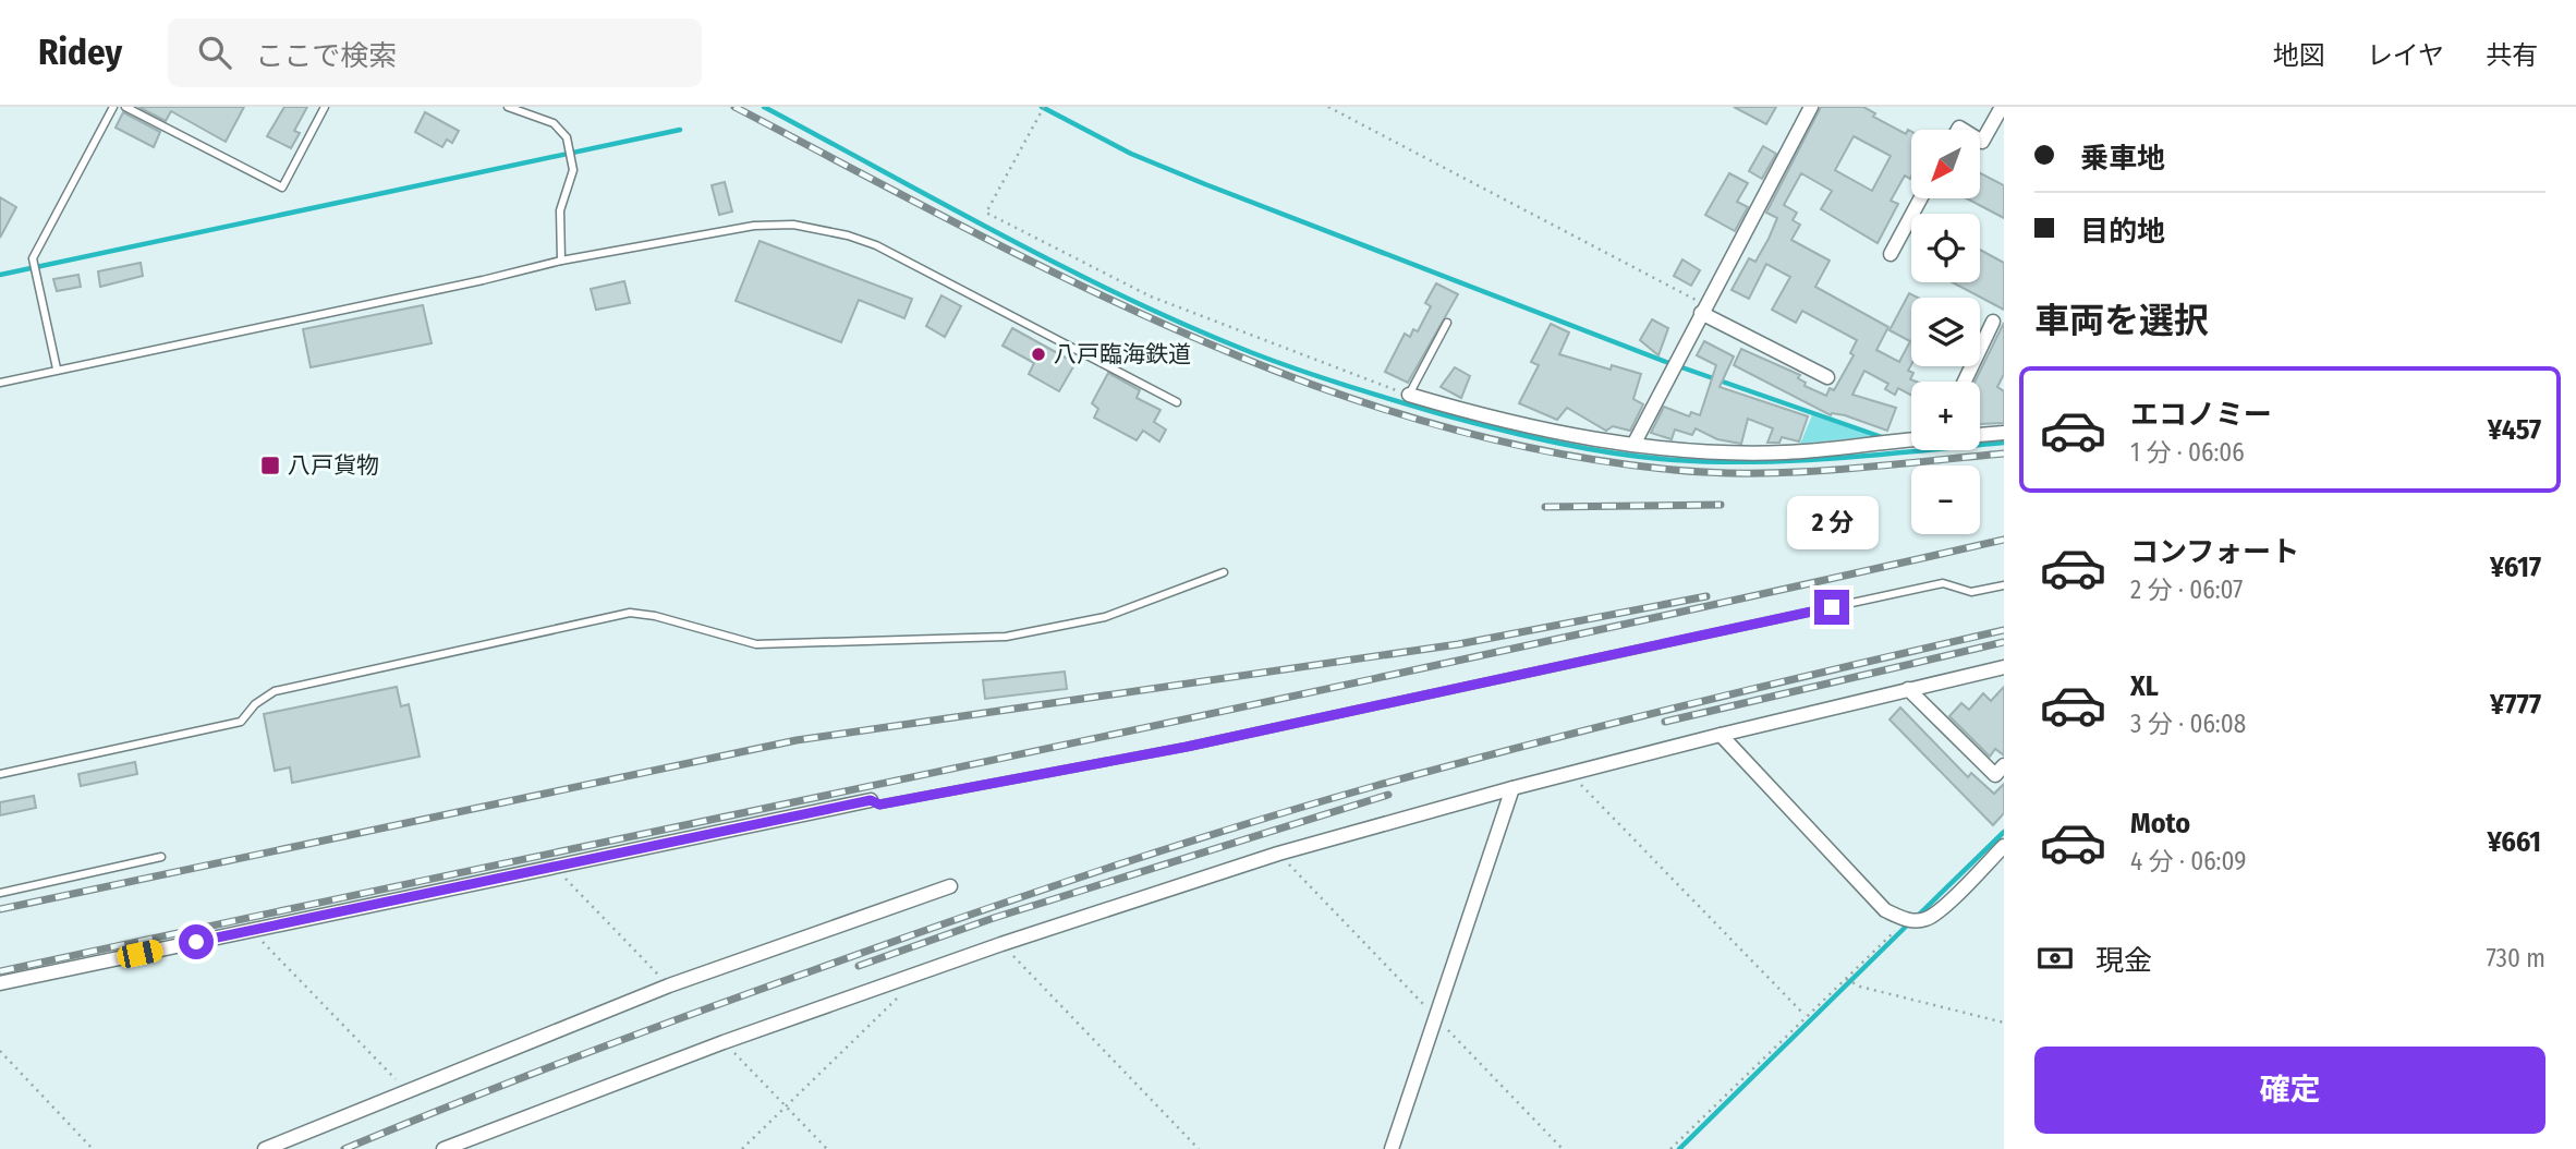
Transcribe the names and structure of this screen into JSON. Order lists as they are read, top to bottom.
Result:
{
  "places": {
    "other": ["八戸臨海鉄道"],
    "transit": ["八戸貨物"]
  },
  "north": "bottom left",
  "page": {
    "header": "Ridey",
    "search": "ここで検索",
    "nav": ["地図", "レイヤ", "共有"],
    "banner": ["乗車地", "目的地"],
    "map_buttons": ["+", "−"],
    "heading": "車両を選択",
    "list": [
      {
        "name": "エコノミー",
        "note": "1 分 · 06:06",
        "value": "¥457"
      },
      {
        "name": "コンフォート",
        "note": "2 分 · 06:07",
        "value": "¥617"
      },
      {
        "name": "XL",
        "note": "3 分 · 06:08",
        "value": "¥777"
      },
      {
        "name": "Moto",
        "note": "4 分 · 06:09",
        "value": "¥661"
      }
    ],
    "bubble": "2 分",
    "pay": ["現金", "730 m"],
    "buttons": "確定"
  }
}
